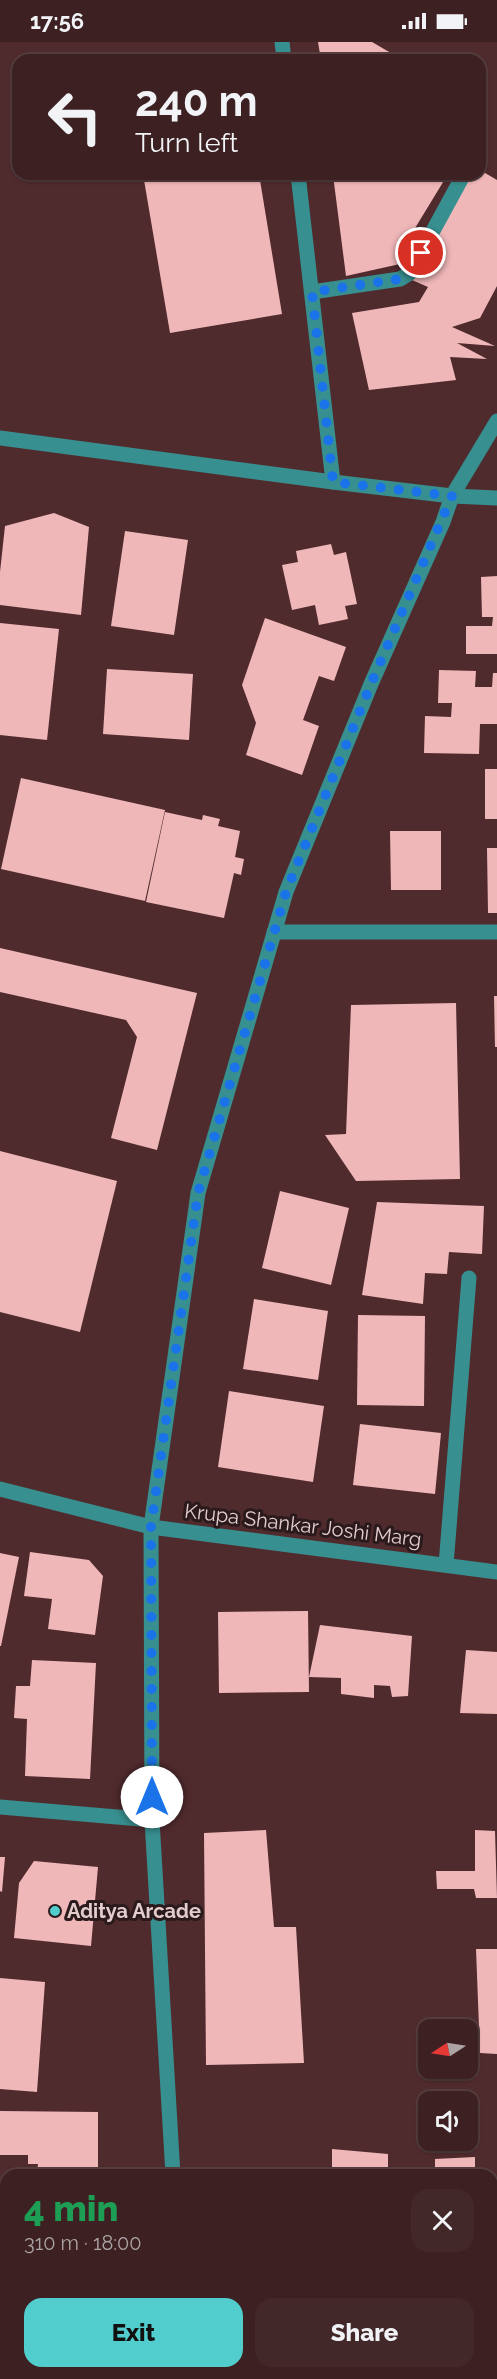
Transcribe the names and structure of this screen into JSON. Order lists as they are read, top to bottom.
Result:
{
  "streets": {
    "street": ["Krupa Shankar Joshi Marg"]
  },
  "places": ["Aditya Arcade"],
  "north": "left",
  "page": {
    "status": "17:56",
    "turn": ["240 m", "Turn left"],
    "heading": ["4 min", "310 m · 18:00"],
    "buttons": ["Exit", "Share"]
  }
}
